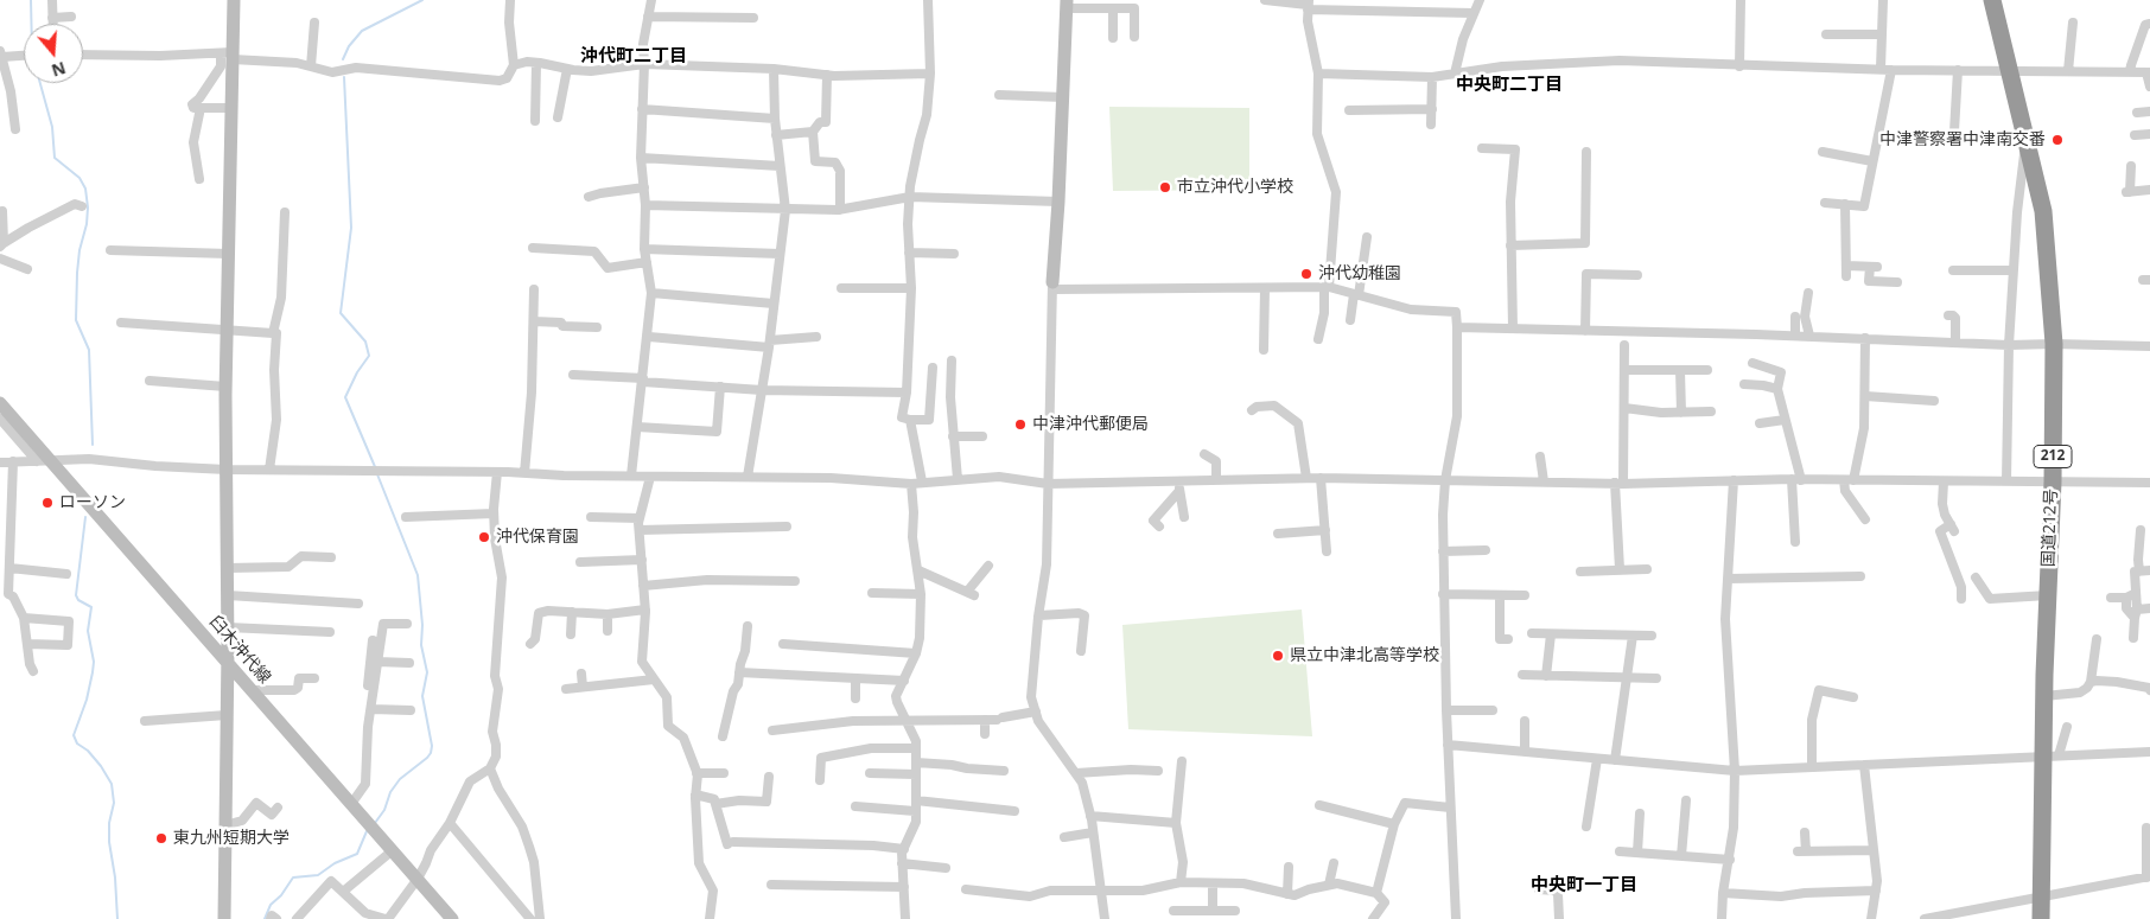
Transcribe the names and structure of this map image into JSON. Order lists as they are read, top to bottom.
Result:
{
  "streets": {
    "highway": ["212", "国道212号"],
    "street": ["臼木沖代線"]
  },
  "districts": ["沖代町二丁目", "中央町二丁目", "中央町一丁目"],
  "places": [
    "中津警察署中津南交番",
    "市立沖代小学校",
    "沖代幼稚園",
    "中津沖代郵便局",
    "ローソン",
    "沖代保育園",
    "県立中津北高等学校",
    "東九州短期大学"
  ],
  "north": "bottom"
}
